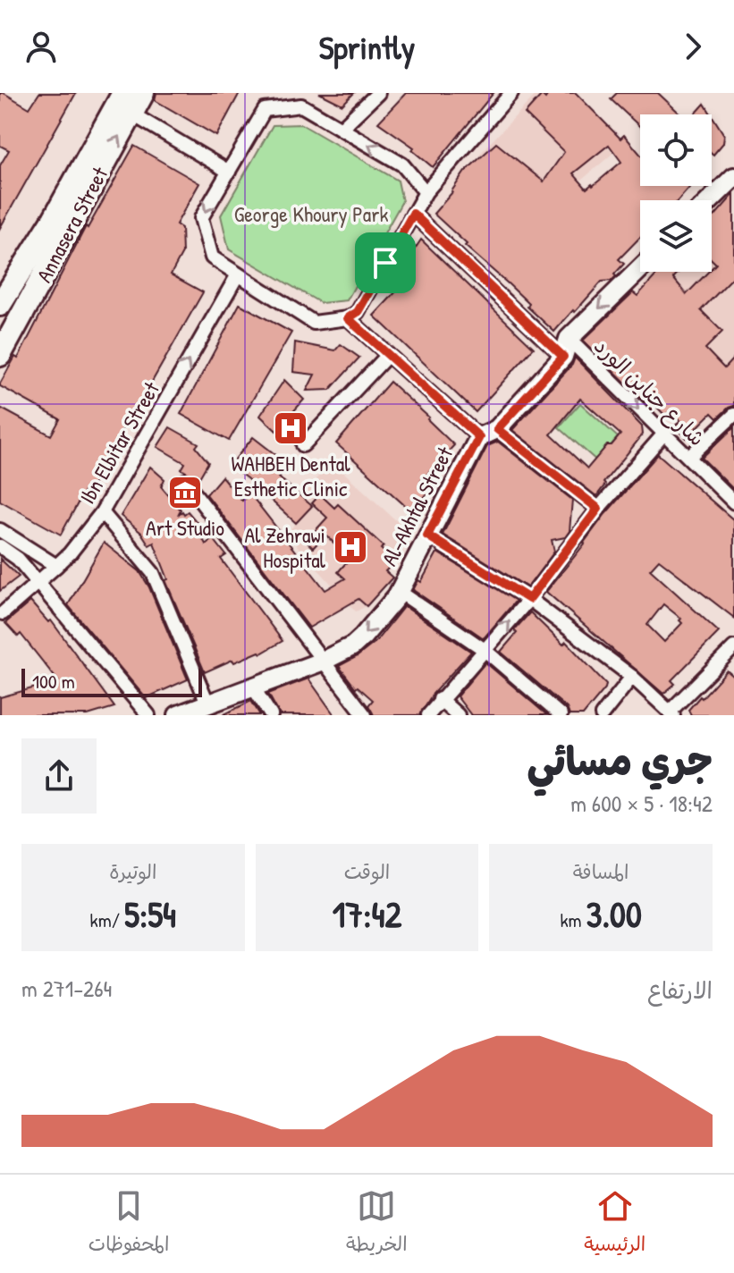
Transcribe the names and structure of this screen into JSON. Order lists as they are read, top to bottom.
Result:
{
  "streets": {
    "main road": ["Annasera Street", "Al-Akhtal Street"],
    "street": ["شارع جناين الورد", "Ibn Elbitar Street"]
  },
  "crossings": [
    ["شارع جناين الورد", "Al-Akhtal Street"]
  ],
  "one_way": ["Ibn Elbitar Street"],
  "parks": ["George Khoury Park"],
  "places": {
    "hospital": ["WAHBEH Dental Esthetic Clinic", "Al Zehrawi Hospital"],
    "museum": ["Art Studio"]
  },
  "scale_bar": "100 m",
  "page": {
    "header": "Sprintly",
    "scale": "100 m",
    "heading": ["جري مسائي", "18:42 · 5 × 600 m"],
    "stats": [
      ["المسافة", "3.00 km"],
      ["الوقت", "17:42"],
      ["الوتيرة", "5:54 /km"]
    ],
    "chart": ["الارتفاع", "264–271 m"],
    "tabs": ["الرئيسية", "الخريطة", "المحفوظات"]
  }
}
